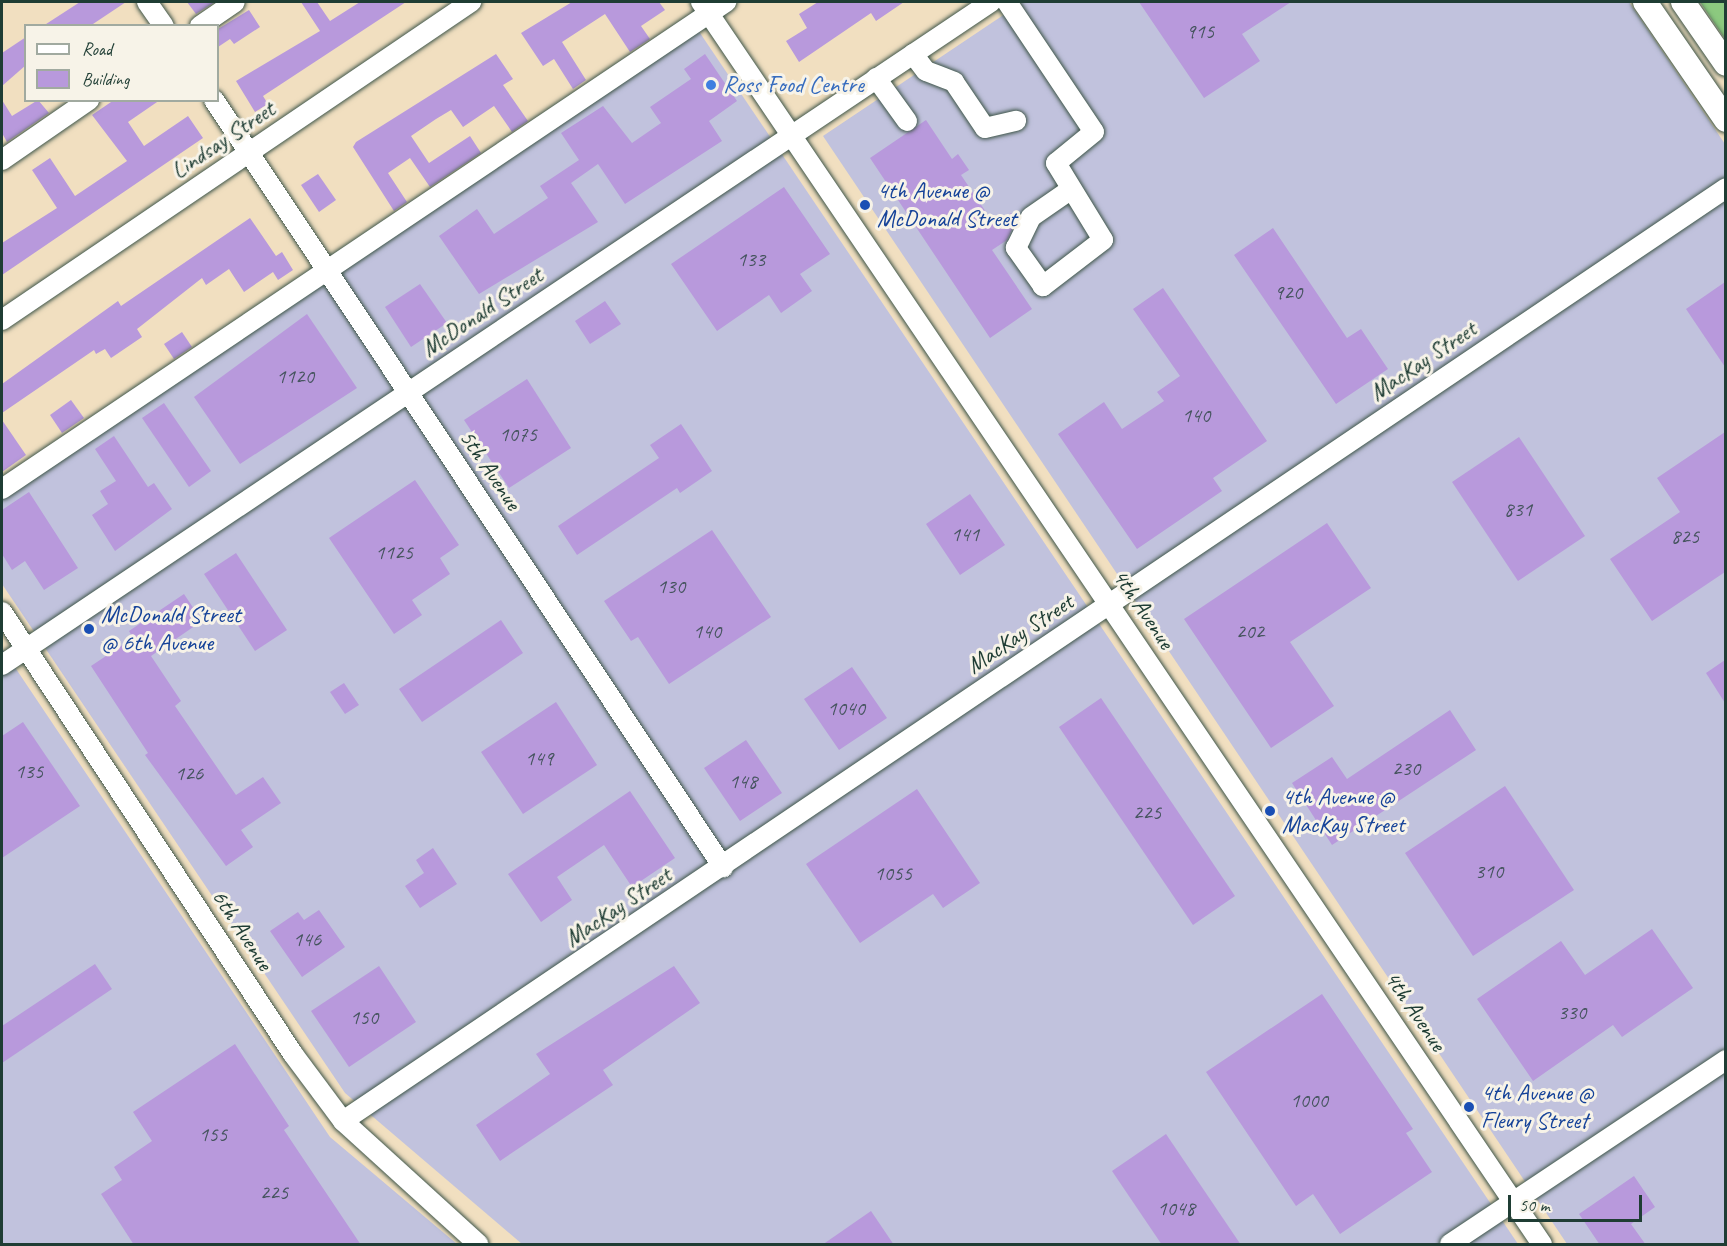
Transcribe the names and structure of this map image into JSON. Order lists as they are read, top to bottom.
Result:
{
  "streets": {
    "street": [
      "Lindsay Street",
      "McDonald Street",
      "MacKay Street",
      "5th Avenue",
      "4th Avenue",
      "6th Avenue"
    ]
  },
  "crossings": [
    ["Lindsay Street", "5th Avenue"],
    ["McDonald Street", "5th Avenue"],
    ["McDonald Street", "4th Avenue"],
    ["McDonald Street", "6th Avenue"],
    ["MacKay Street", "5th Avenue"],
    ["MacKay Street", "4th Avenue"],
    ["MacKay Street", "6th Avenue"]
  ],
  "places": [
    "Ross Food Centre",
    "4th Avenue @ McDonald Street",
    "McDonald Street @ 6th Avenue",
    "4th Avenue @ MacKay Street",
    "4th Avenue @ Fleury Street"
  ],
  "house_numbers": [
    "915",
    "133",
    "920",
    "1120",
    "140",
    "1075",
    "831",
    "141",
    "825",
    "1125",
    "130",
    "140",
    "202",
    "1040",
    "149",
    "230",
    "135",
    "126",
    "148",
    "225",
    "310",
    "1055",
    "146",
    "330",
    "150",
    "1000",
    "155",
    "225",
    "1048"
  ],
  "legend": ["Road", "Building"],
  "scale_bar": "50 m"
}
